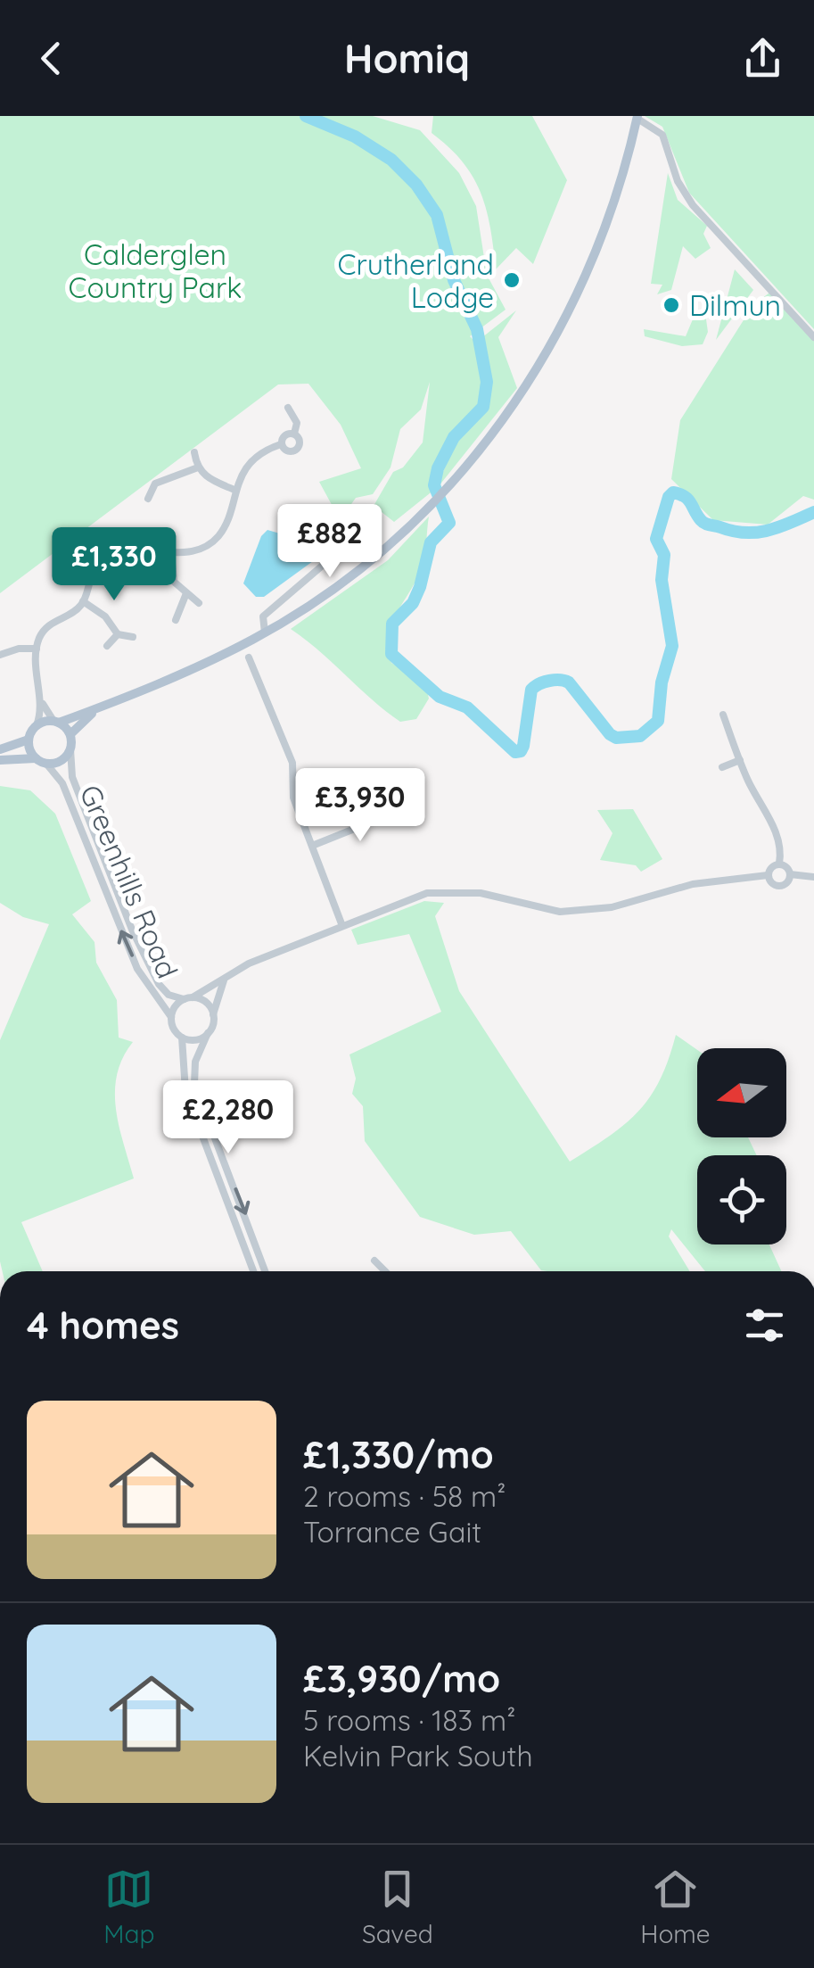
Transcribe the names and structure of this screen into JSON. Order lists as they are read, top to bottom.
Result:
{
  "streets": {
    "street": ["Greenhills Road"]
  },
  "parks": ["Calderglen Country Park"],
  "places": ["Crutherland Lodge", "Dilmun"],
  "north": "left",
  "page": {
    "header": "Homiq",
    "price": [
      "£882",
      "£1,330",
      "£3,930",
      "£2,280"
    ],
    "heading": "4 homes",
    "list": [
      {
        "name": "£1,330/mo",
        "note": "2 rooms · 58 m² · Torrance Gait"
      },
      {
        "name": "£3,930/mo",
        "note": "5 rooms · 183 m² · Kelvin Park South"
      }
    ],
    "tabs": ["Map", "Saved", "Home"]
  }
}
